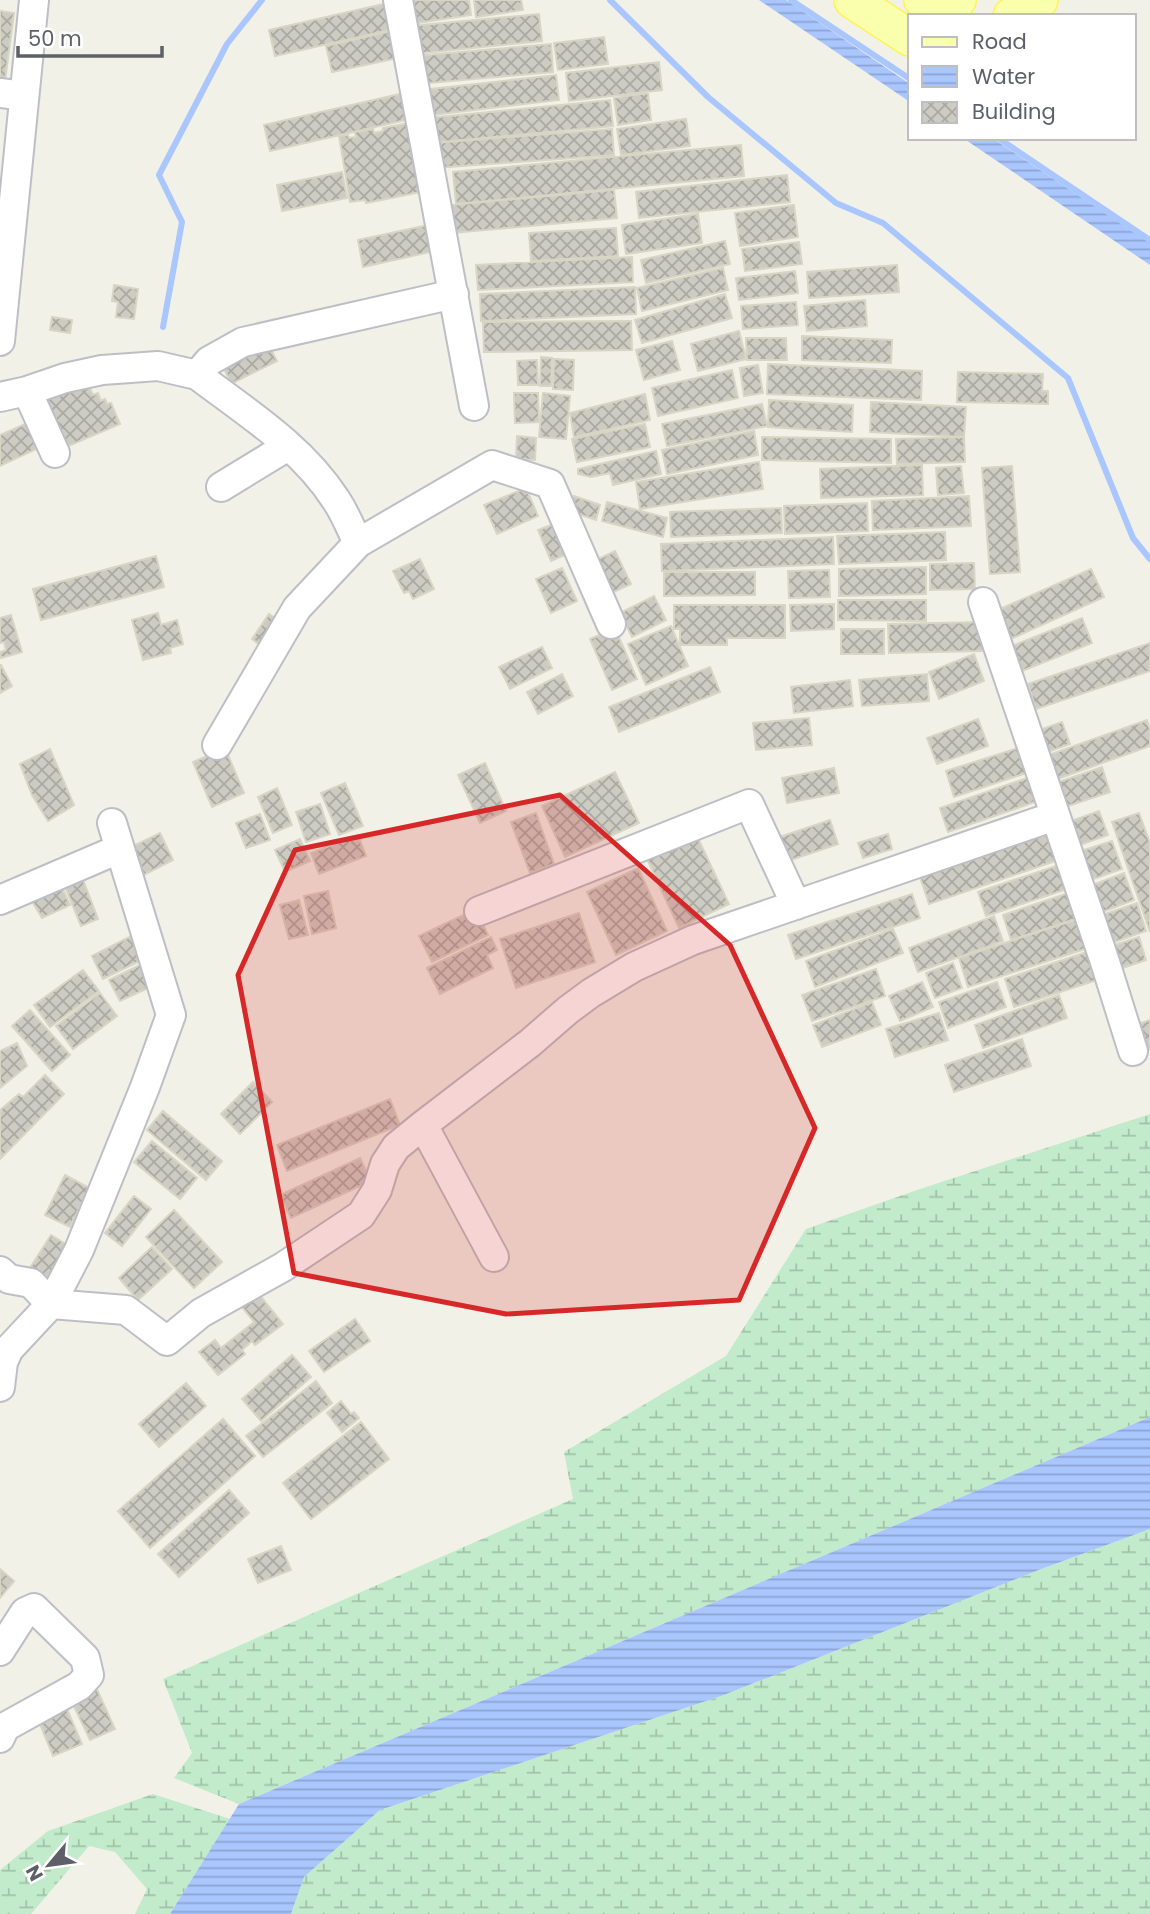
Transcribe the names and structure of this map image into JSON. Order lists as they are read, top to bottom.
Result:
{
  "legend": ["Road", "Water", "Building"],
  "scale_bar": "50 m",
  "north": "bottom left"
}
